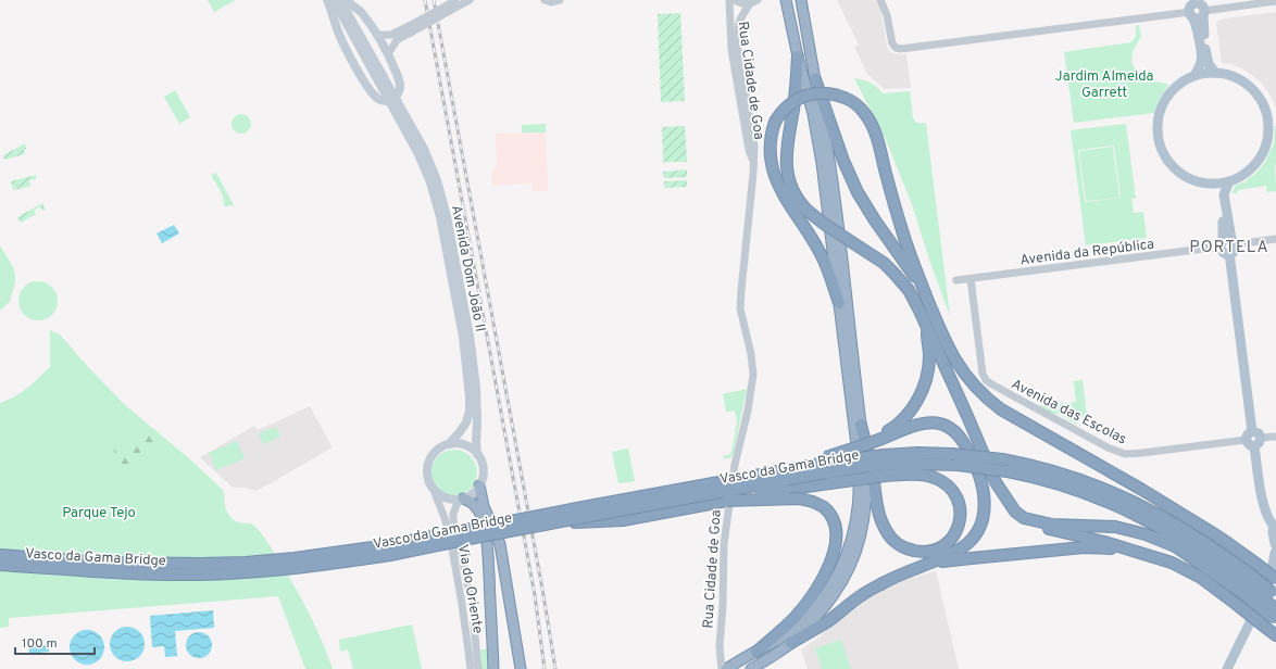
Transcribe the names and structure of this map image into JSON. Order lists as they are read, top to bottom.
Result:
{
  "streets": {
    "highway": ["Vasco da Gama Bridge"],
    "main road": ["Avenida Dom João II"],
    "street": [
      "Rua Cidade de Goa",
      "Avenida da República",
      "Avenida das Escolas",
      "Via do Oriente"
    ]
  },
  "crossings": [
    ["Avenida da República", "Avenida das Escolas"],
    ["Avenida Dom João II", "Via do Oriente"]
  ],
  "districts": ["PORTELA"],
  "parks": ["Jardim Almeida Garrett", "Parque Tejo"],
  "scale_bar": "100 m"
}
